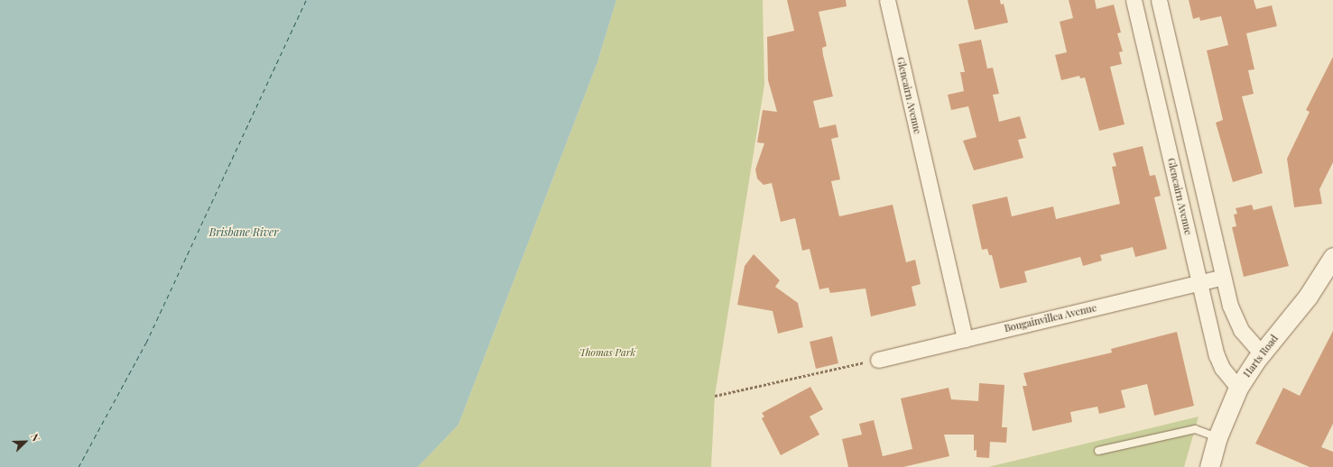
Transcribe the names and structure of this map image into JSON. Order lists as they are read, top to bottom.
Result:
{
  "streets": {
    "street": ["Glencairn Avenue", "Bougainvillea Avenue", "Harts Road"]
  },
  "crossings": [
    ["Glencairn Avenue", "Bougainvillea Avenue"],
    ["Glencairn Avenue", "Harts Road"]
  ],
  "water": ["Brisbane River"],
  "parks": ["Thomas Park"],
  "north": "top right"
}
